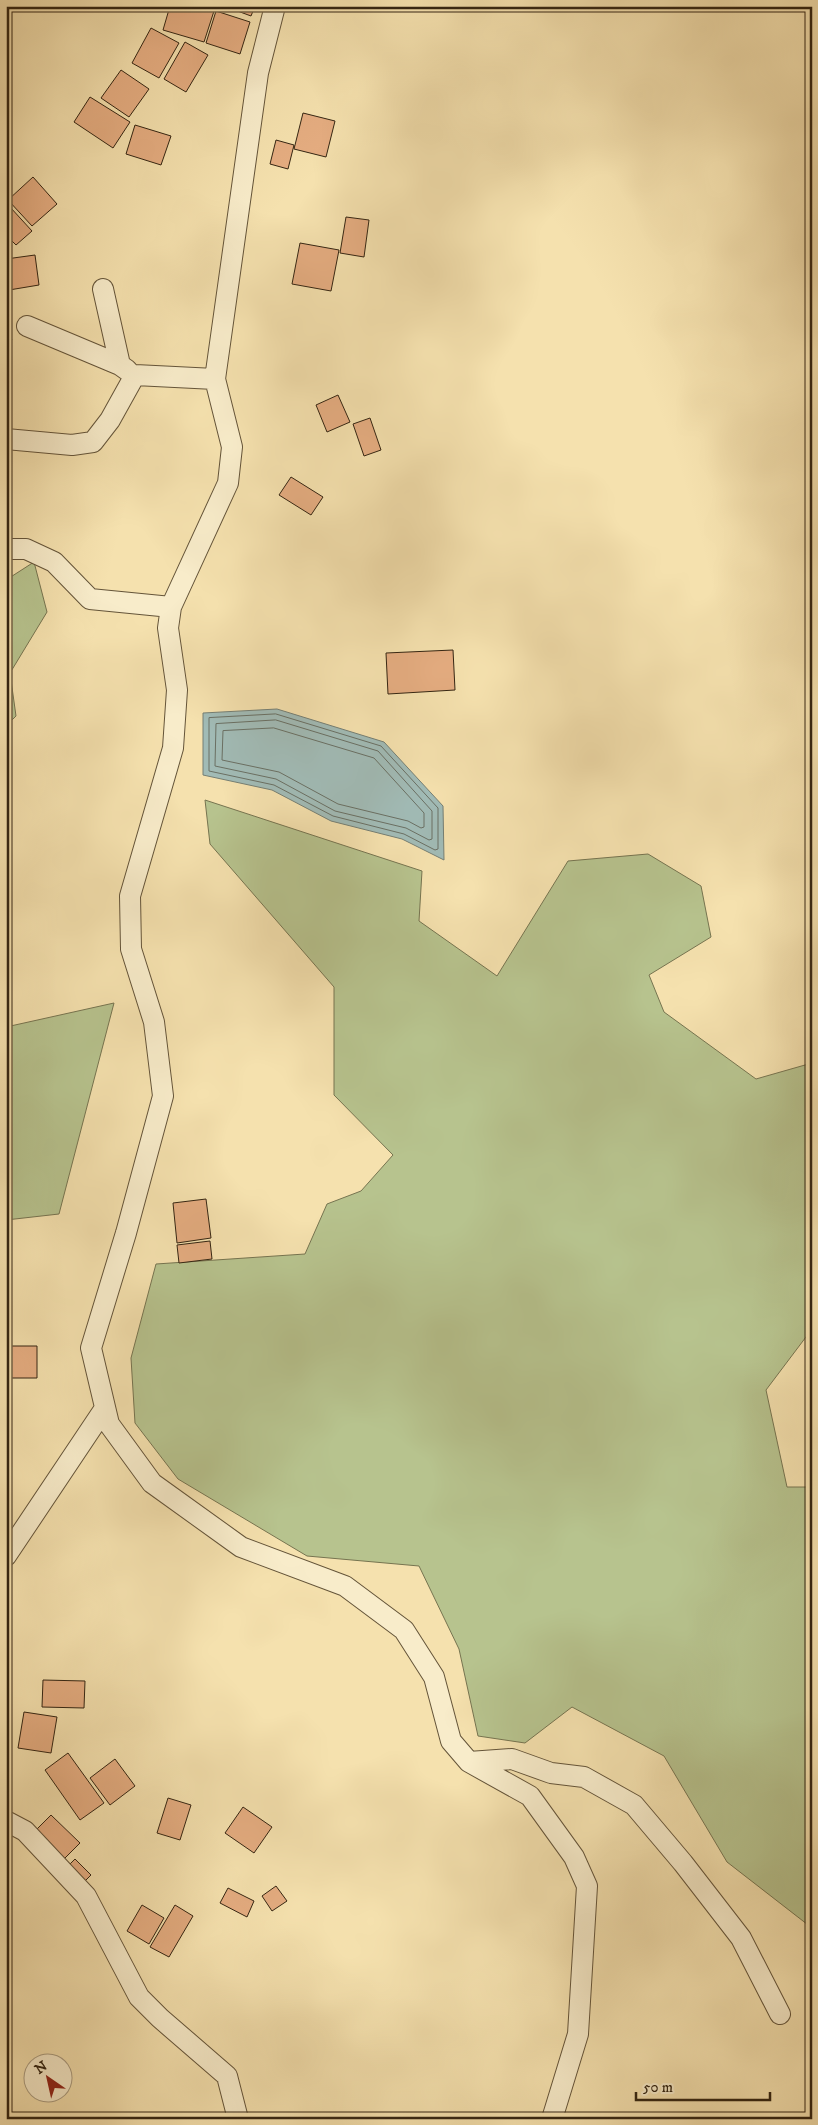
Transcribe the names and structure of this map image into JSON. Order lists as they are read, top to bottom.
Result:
{
  "scale_bar": "50 m",
  "north": "top left"
}
